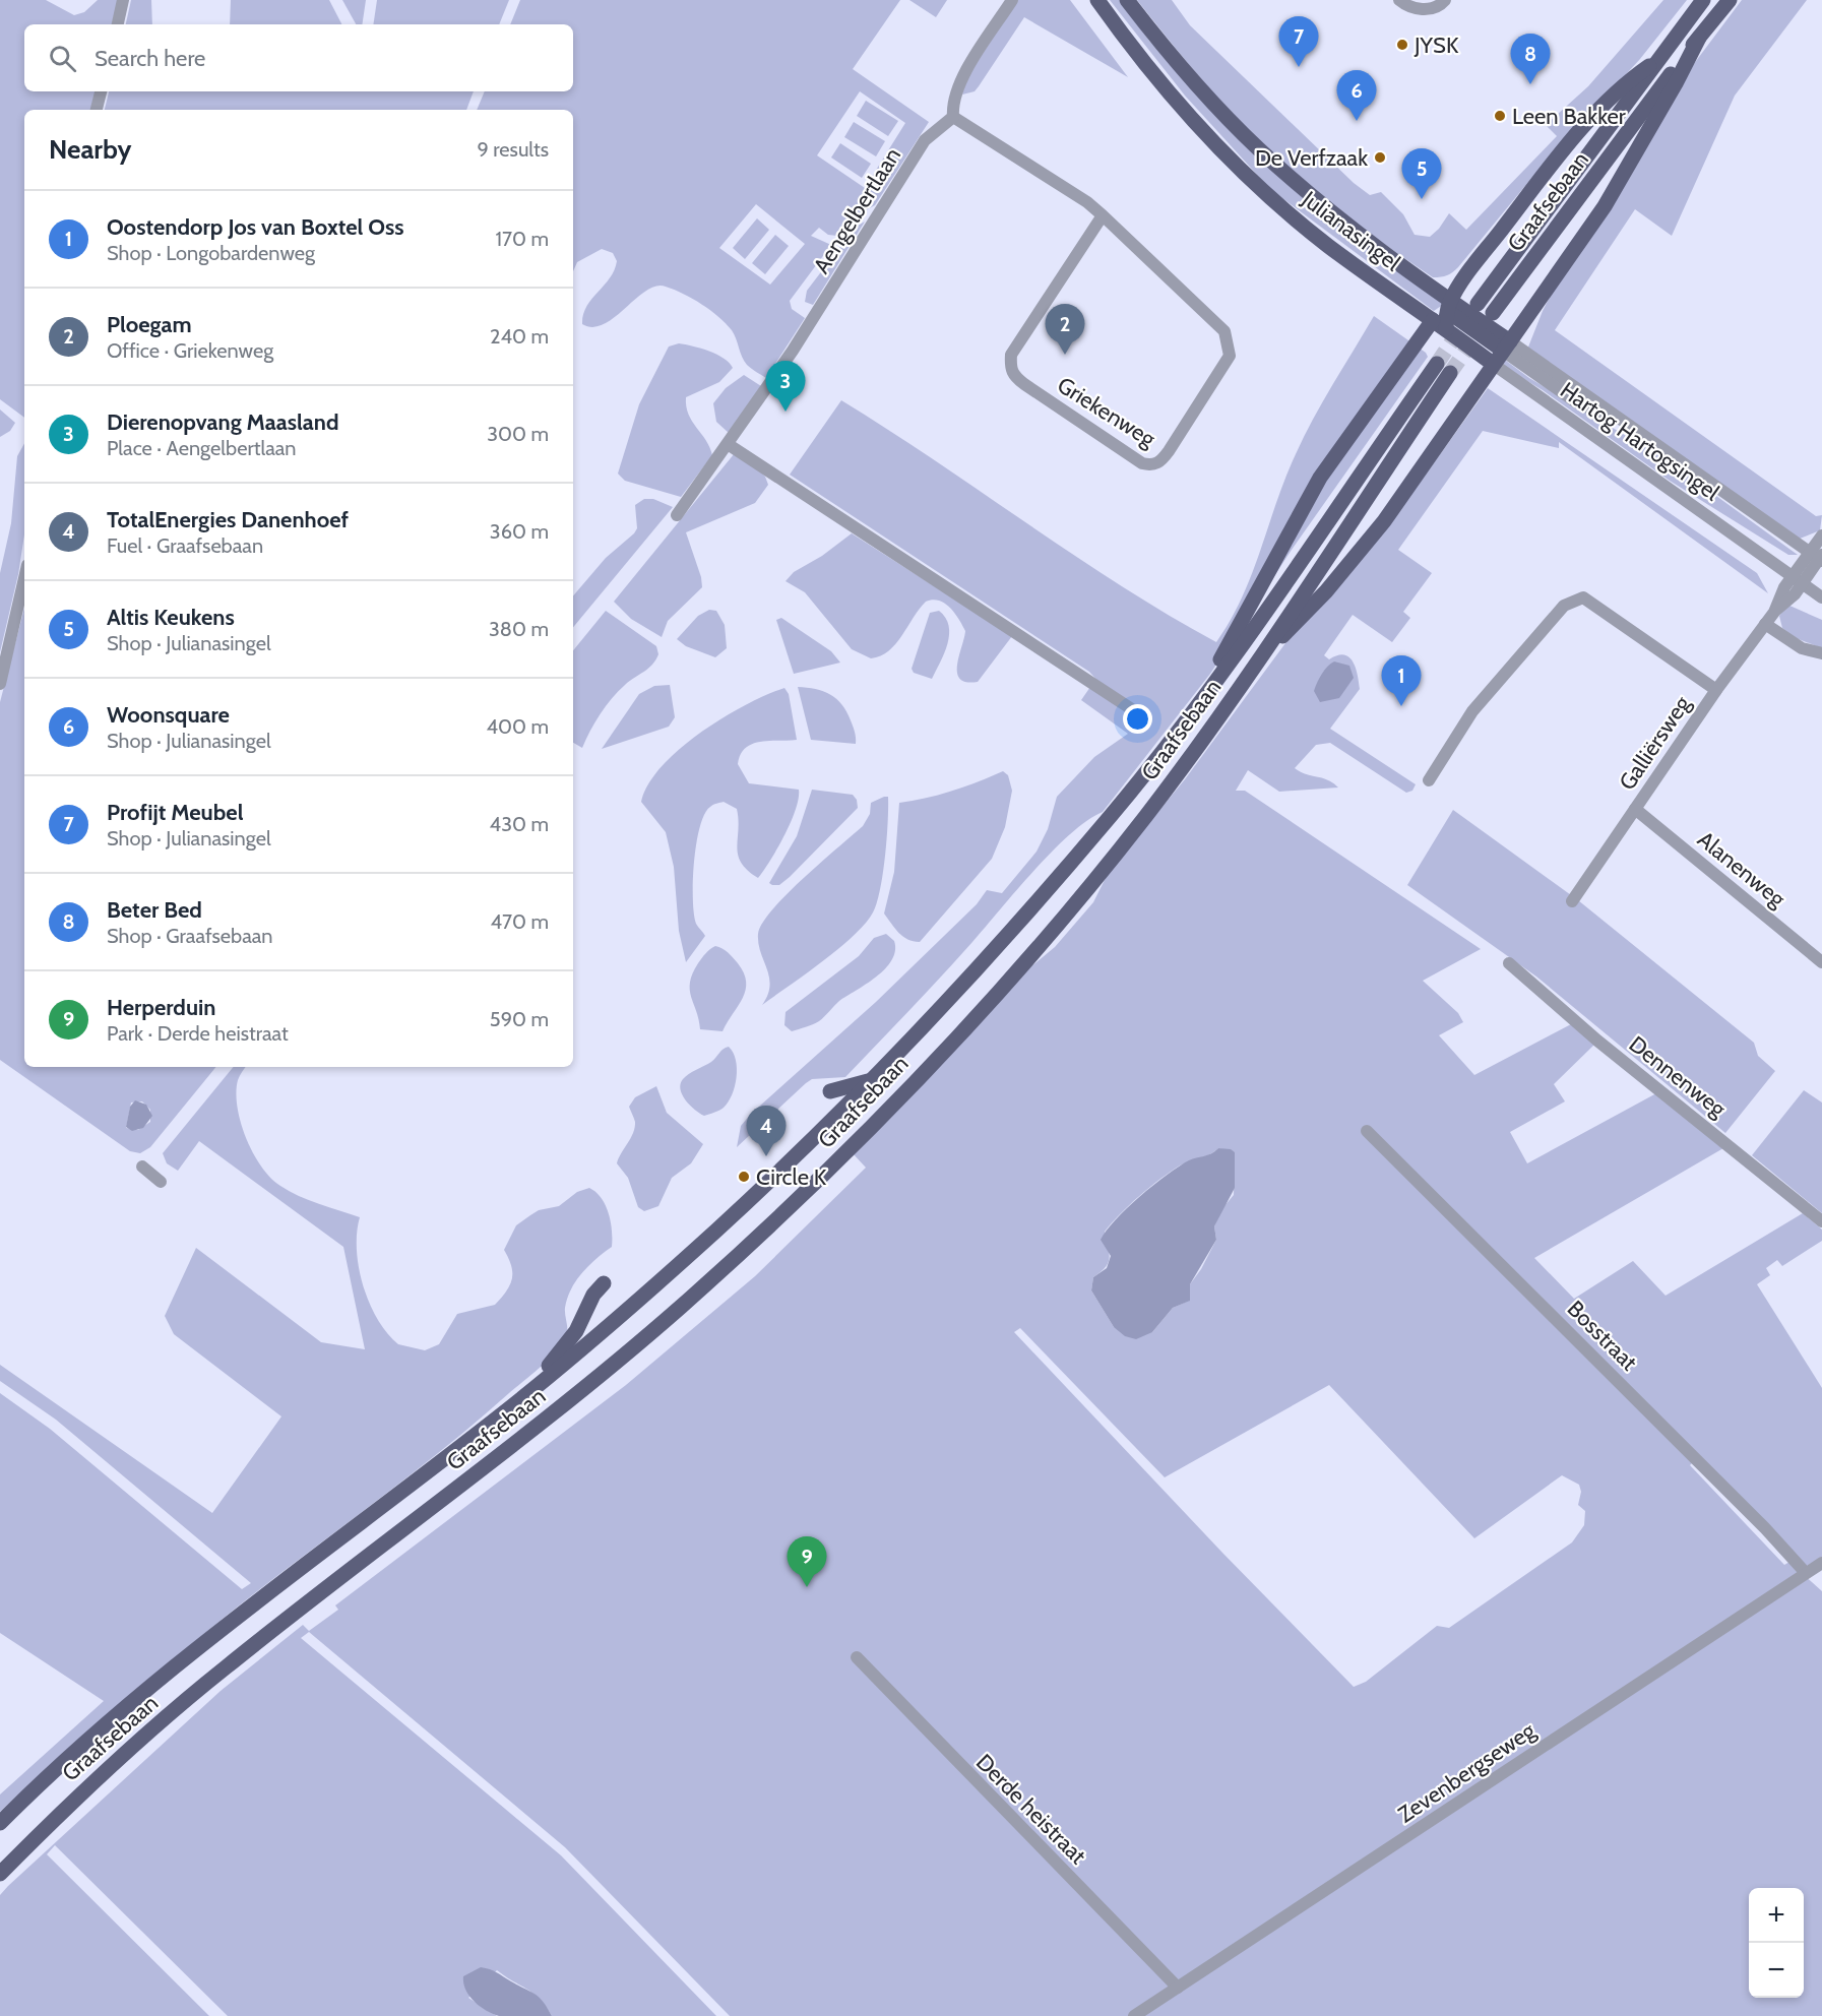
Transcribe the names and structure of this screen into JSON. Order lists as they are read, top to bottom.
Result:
{
  "streets": {
    "main road": ["Graafsebaan", "Julianasingel", "Hartog Hartogsingel"],
    "street": [
      "Aengelbertlaan",
      "Griekenweg",
      "Galliërsweg",
      "Alanenweg",
      "Dennenweg",
      "Bosstraat",
      "Zevenbergseweg",
      "Derde heistraat"
    ]
  },
  "crossings": [
    ["Aengelbertlaan", "Griekenweg"],
    ["Julianasingel", "Hartog Hartogsingel"],
    ["Hartog Hartogsingel", "Galliërsweg"],
    ["Galliërsweg", "Alanenweg"],
    ["Bosstraat", "Zevenbergseweg"],
    ["Zevenbergseweg", "Derde heistraat"]
  ],
  "places": [
    "JYSK",
    "Leen Bakker",
    "De Verfzaak",
    "Circle K"
  ],
  "page": {
    "pins": [
      "7",
      "8",
      "6",
      "5",
      "2",
      "3",
      "1",
      "4",
      "9"
    ],
    "search": "Search here",
    "heading": ["Nearby", "9 results"],
    "list": [
      {
        "mark": "1",
        "name": "Oostendorp Jos van Boxtel Oss",
        "note": "Shop · Longobardenweg",
        "value": "170 m"
      },
      {
        "mark": "2",
        "name": "Ploegam",
        "note": "Office · Griekenweg",
        "value": "240 m"
      },
      {
        "mark": "3",
        "name": "Dierenopvang Maasland",
        "note": "Place · Aengelbertlaan",
        "value": "300 m"
      },
      {
        "mark": "4",
        "name": "TotalEnergies Danenhoef",
        "note": "Fuel · Graafsebaan",
        "value": "360 m"
      },
      {
        "mark": "5",
        "name": "Altis Keukens",
        "note": "Shop · Julianasingel",
        "value": "380 m"
      },
      {
        "mark": "6",
        "name": "Woonsquare",
        "note": "Shop · Julianasingel",
        "value": "400 m"
      },
      {
        "mark": "7",
        "name": "Profijt Meubel",
        "note": "Shop · Julianasingel",
        "value": "430 m"
      },
      {
        "mark": "8",
        "name": "Beter Bed",
        "note": "Shop · Graafsebaan",
        "value": "470 m"
      },
      {
        "mark": "9",
        "name": "Herperduin",
        "note": "Park · Derde heistraat",
        "value": "590 m"
      }
    ],
    "map_buttons": ["+", "−"]
  }
}
